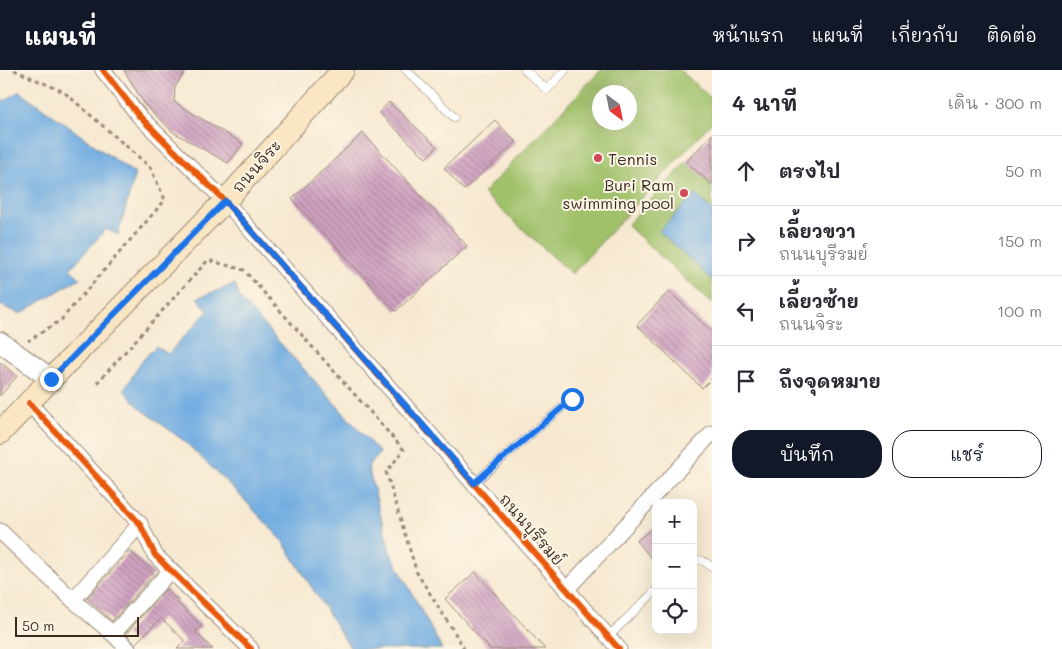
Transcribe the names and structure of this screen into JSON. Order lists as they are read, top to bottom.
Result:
{
  "streets": {
    "main road": ["ถนนจิระ"],
    "street": ["ถนนบุรีรมย์"]
  },
  "crossings": [
    ["ถนนจิระ", "ถนนบุรีรมย์"]
  ],
  "places": ["Tennis", "Buri Ram swimming pool"],
  "scale_bar": "50 m",
  "north": "bottom right",
  "page": {
    "header": "แผนที่",
    "nav": [
      "หน้าแรก",
      "แผนที่",
      "เกี่ยวกับ",
      "ติดต่อ"
    ],
    "heading": ["4 นาที", "เดิน · 300 m"],
    "list": [
      ["ตรงไป", "50 m"],
      ["เลี้ยวขวา", "ถนนบุรีรมย์", "150 m"],
      ["เลี้ยวซ้าย", "ถนนจิระ", "100 m"],
      "ถึงจุดหมาย"
    ],
    "buttons": ["บันทึก", "แชร์"],
    "map_buttons": ["+", "−"],
    "scale": "50 m"
  }
}
